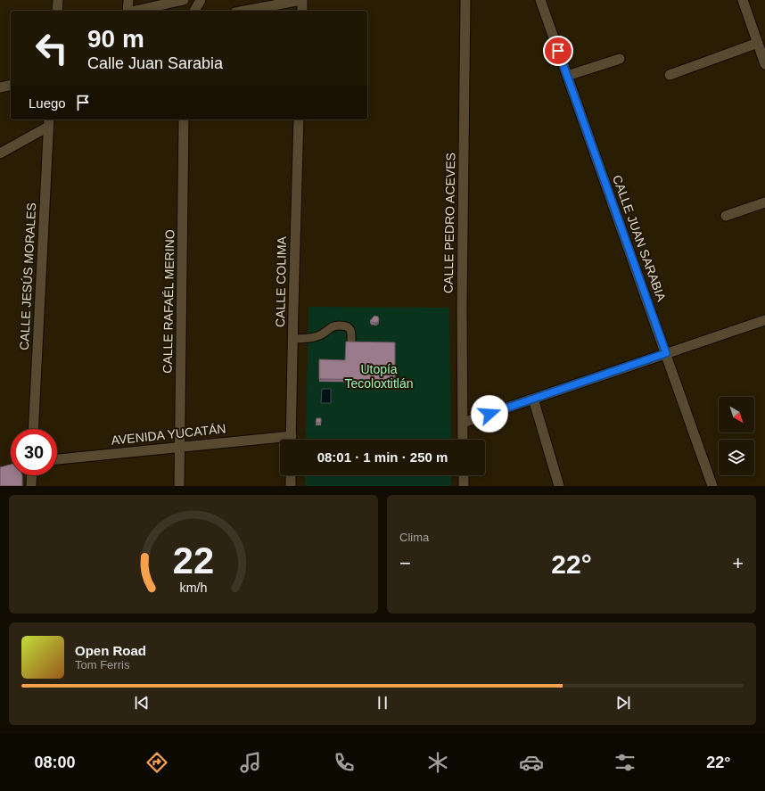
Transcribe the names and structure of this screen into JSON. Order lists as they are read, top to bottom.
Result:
{
  "streets": {
    "street": [
      "CALLE PEDRO ACEVES",
      "CALLE JUAN SARABIA",
      "CALLE JESÚS MORALES",
      "CALLE COLIMA",
      "CALLE RAFAÉL MERINO",
      "AVENIDA YUCATÁN"
    ]
  },
  "crossings": [
    ["CALLE RAFAÉL MERINO", "AVENIDA YUCATÁN"]
  ],
  "parks": ["Utopía Tecoloxtitlán"],
  "north": "bottom right",
  "page": {
    "turn": ["90 m", "Calle Juan Sarabia"],
    "then": "Luego",
    "limit": "30",
    "trip": "08:01 · 1 min · 250 m",
    "tile": "Clima",
    "heat": ["−", "22°", "+"],
    "song": ["Open Road", "Tom Ferris"],
    "tabs": ["08:00", "22°"],
    "gauge": ["22", "km/h"]
  }
}
